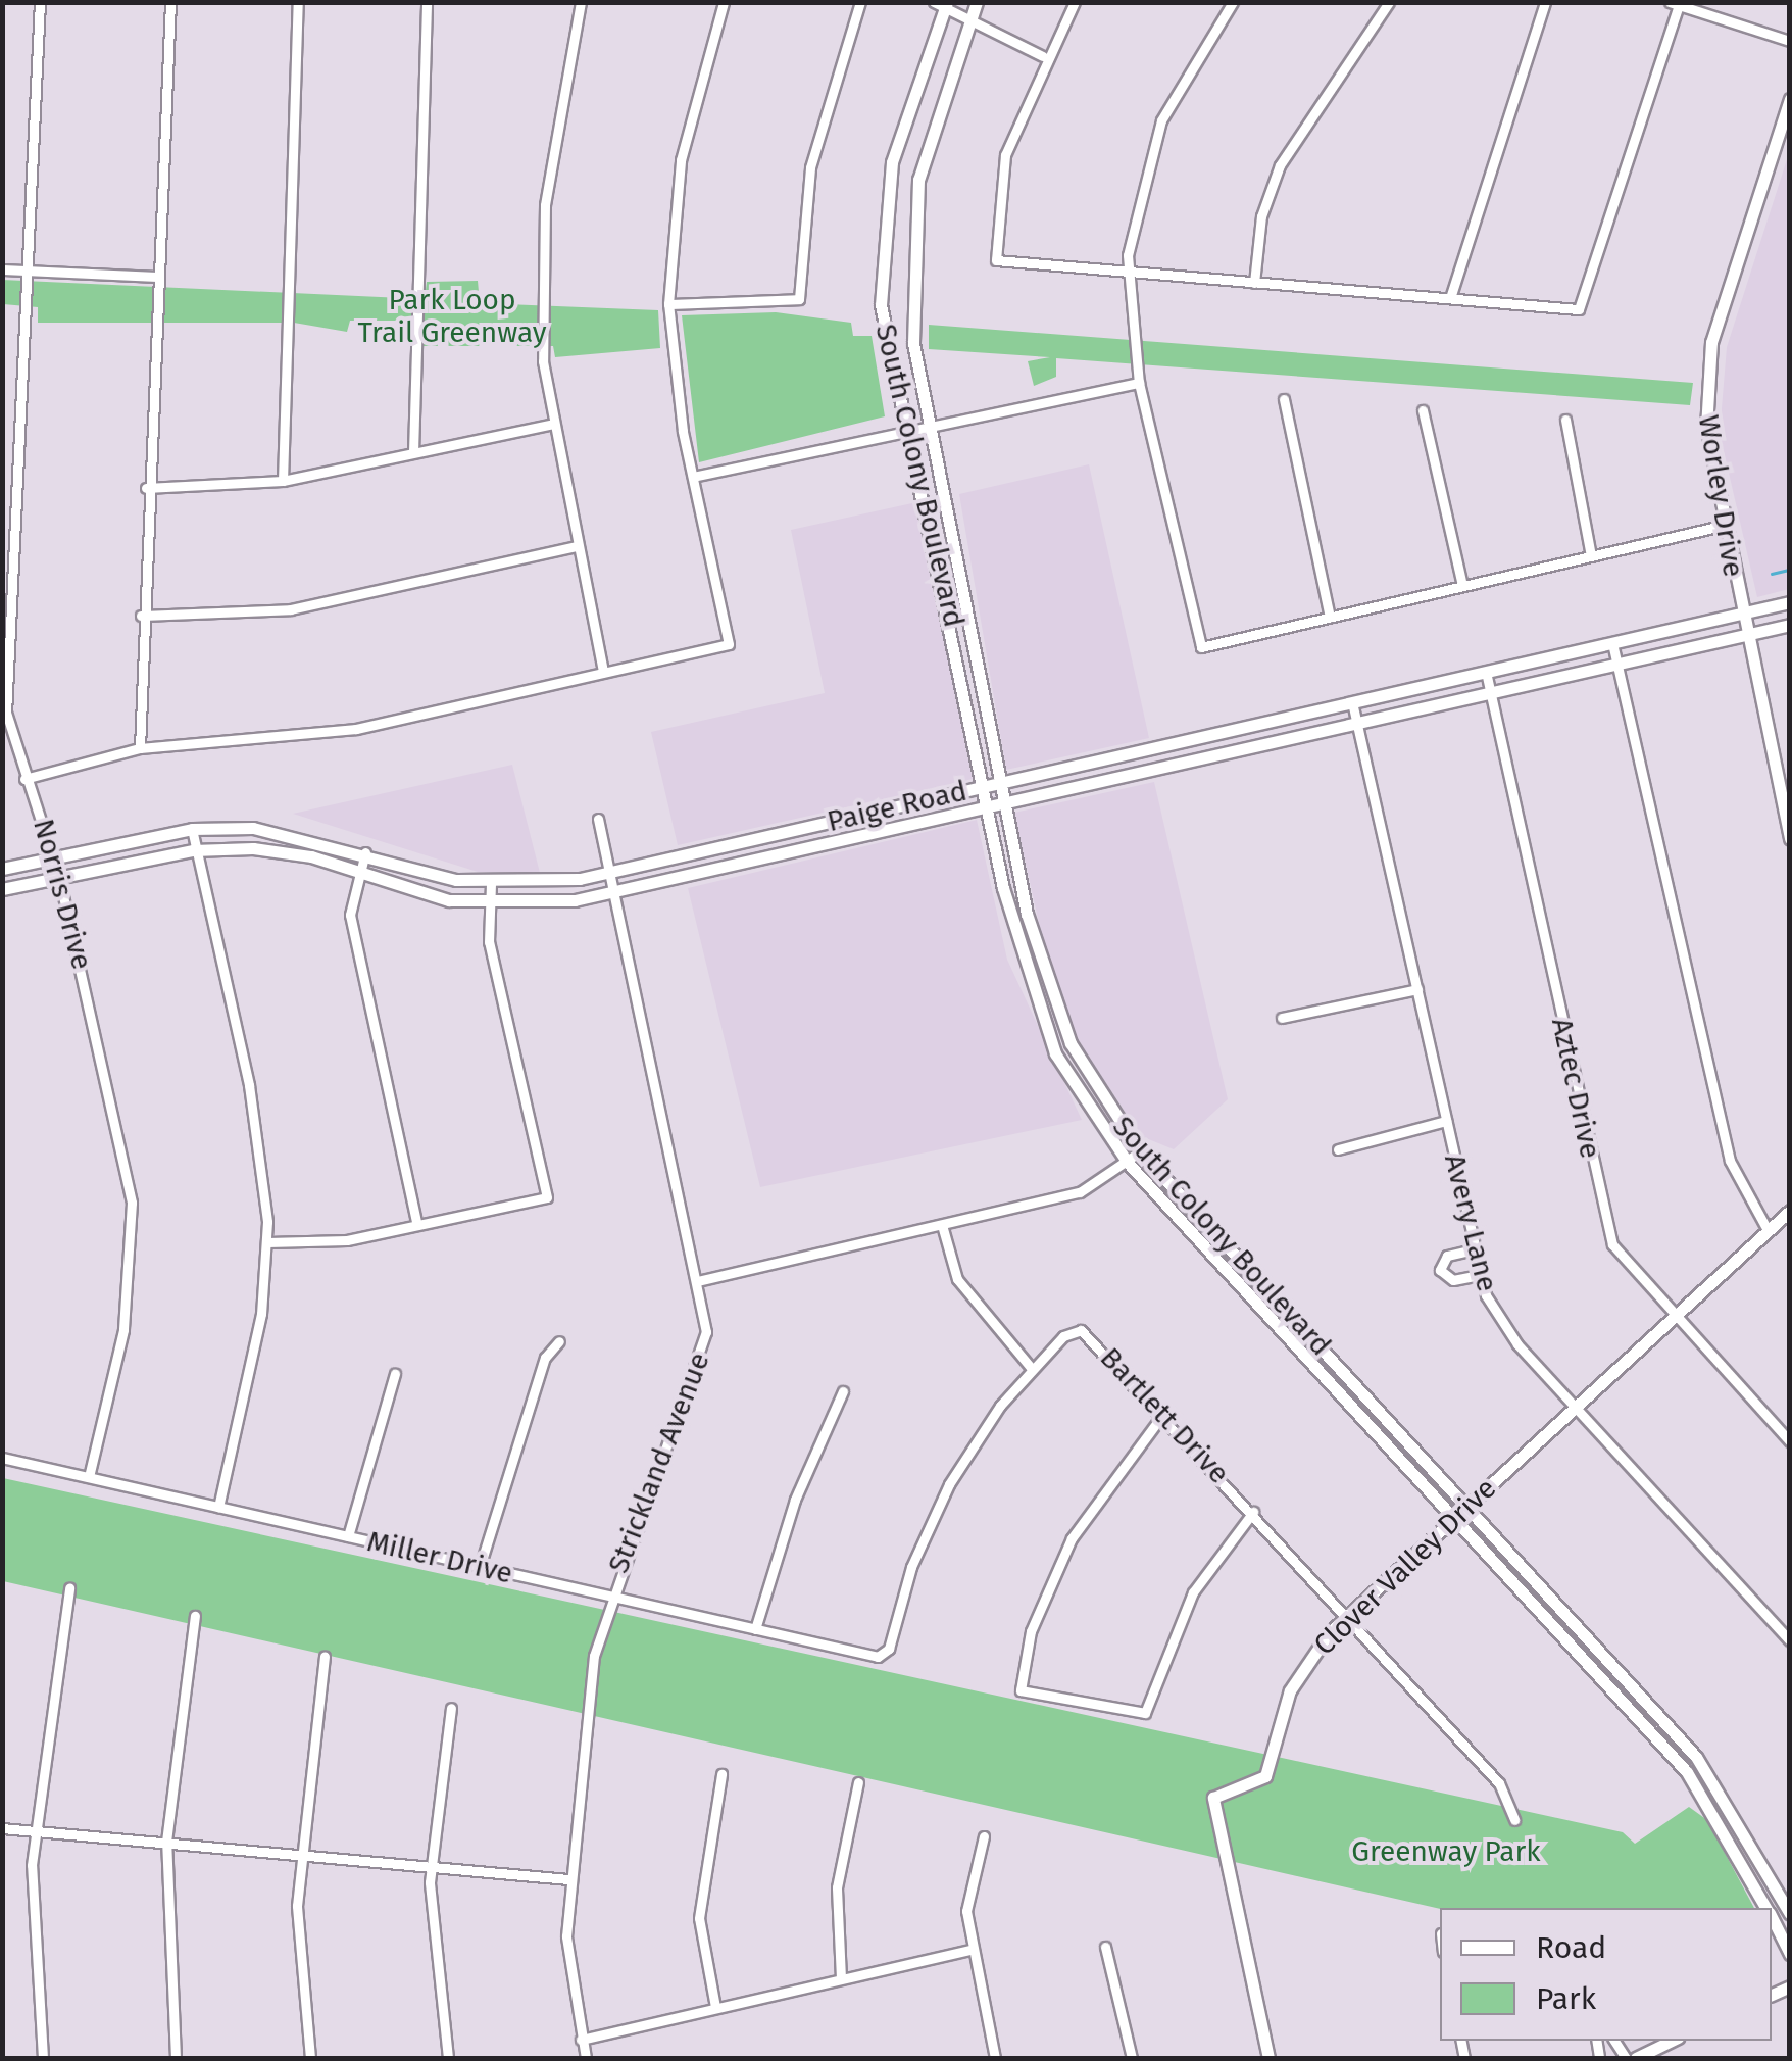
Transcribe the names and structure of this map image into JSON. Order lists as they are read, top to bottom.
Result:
{
  "streets": {
    "main road": [
      "South Colony Boulevard",
      "Worley Drive",
      "Paige Road",
      "Clover Valley Drive"
    ],
    "street": [
      "Norris Drive",
      "Aztec Drive",
      "Avery Lane",
      "Bartlett Drive",
      "Strickland Avenue",
      "Miller Drive"
    ]
  },
  "crossings": [
    ["South Colony Boulevard", "Paige Road"],
    ["South Colony Boulevard", "Clover Valley Drive"],
    ["Worley Drive", "Paige Road"],
    ["Paige Road", "Norris Drive"],
    ["Paige Road", "Aztec Drive"],
    ["Paige Road", "Avery Lane"],
    ["Paige Road", "Strickland Avenue"],
    ["Norris Drive", "Miller Drive"],
    ["Aztec Drive", "Clover Valley Drive"],
    ["Avery Lane", "Clover Valley Drive"],
    ["Bartlett Drive", "Miller Drive"],
    ["Bartlett Drive", "Clover Valley Drive"],
    ["Strickland Avenue", "Miller Drive"]
  ],
  "parks": ["Park Loop Trail Greenway", "Greenway Park"],
  "legend": ["Road", "Park"]
}
